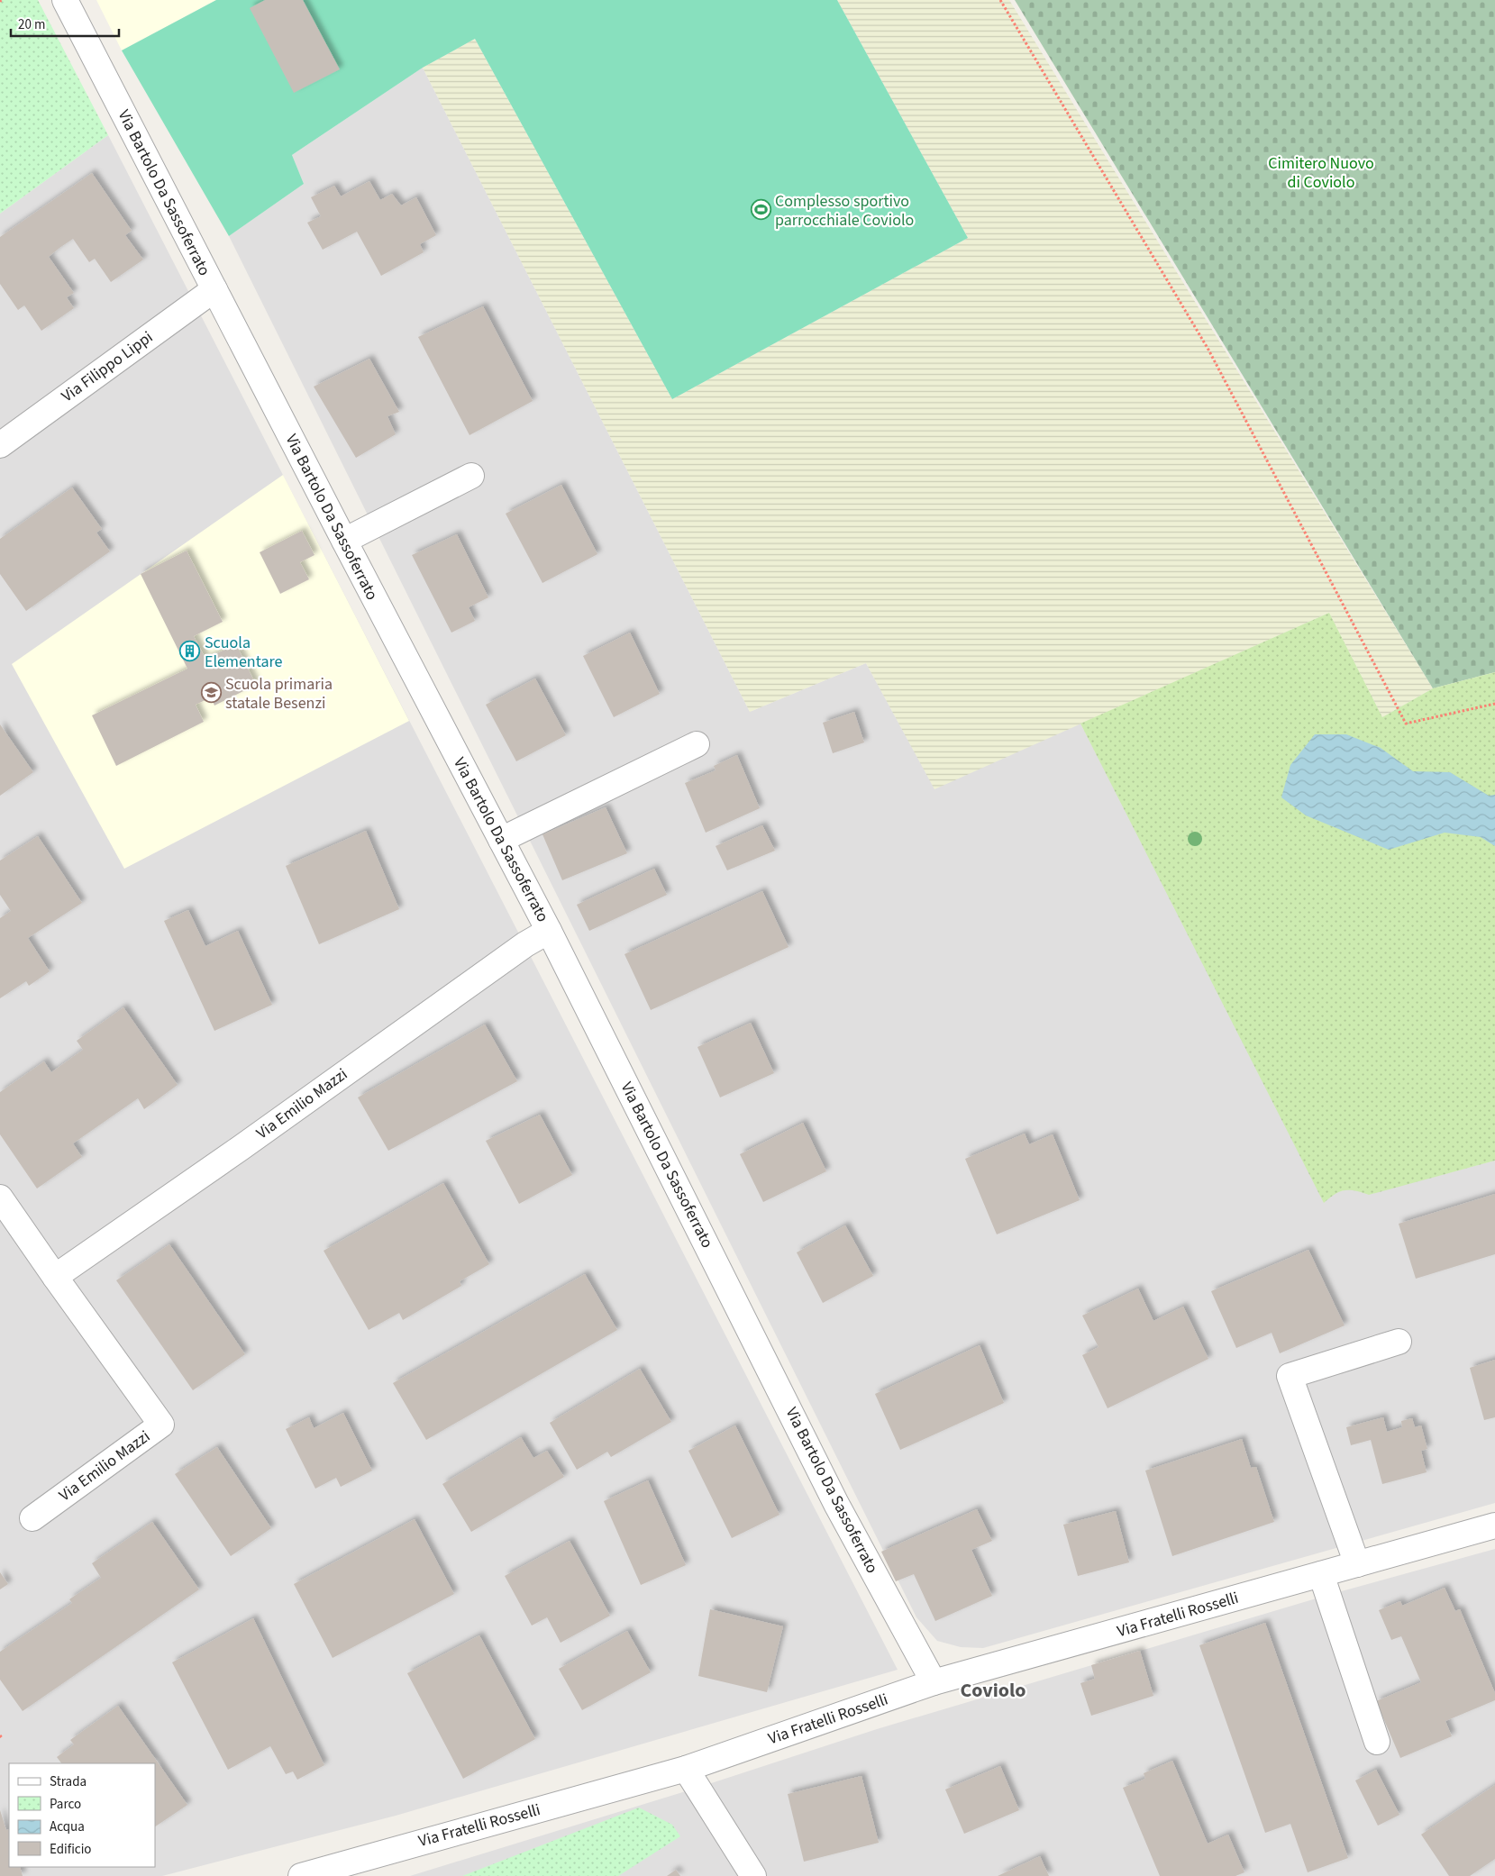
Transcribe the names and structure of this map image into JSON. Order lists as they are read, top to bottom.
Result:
{
  "streets": {
    "street": [
      "Via Bartolo Da Sassoferrato",
      "Via Filippo Lippi",
      "Via Emilio Mazzi",
      "Via Fratelli Rosselli"
    ]
  },
  "crossings": [
    ["Via Bartolo Da Sassoferrato", "Via Filippo Lippi"],
    ["Via Bartolo Da Sassoferrato", "Via Emilio Mazzi"],
    ["Via Bartolo Da Sassoferrato", "Via Fratelli Rosselli"]
  ],
  "districts": ["Coviolo"],
  "parks": ["Cimitero Nuovo di Coviolo"],
  "places": {
    "sports": ["Complesso sportivo parrocchiale Coviolo"],
    "building": ["Scuola Elementare"],
    "school or university": ["Scuola primaria statale Besenzi"]
  },
  "legend": [
    "Strada",
    "Parco",
    "Acqua",
    "Edificio"
  ],
  "scale_bar": "20 m"
}
